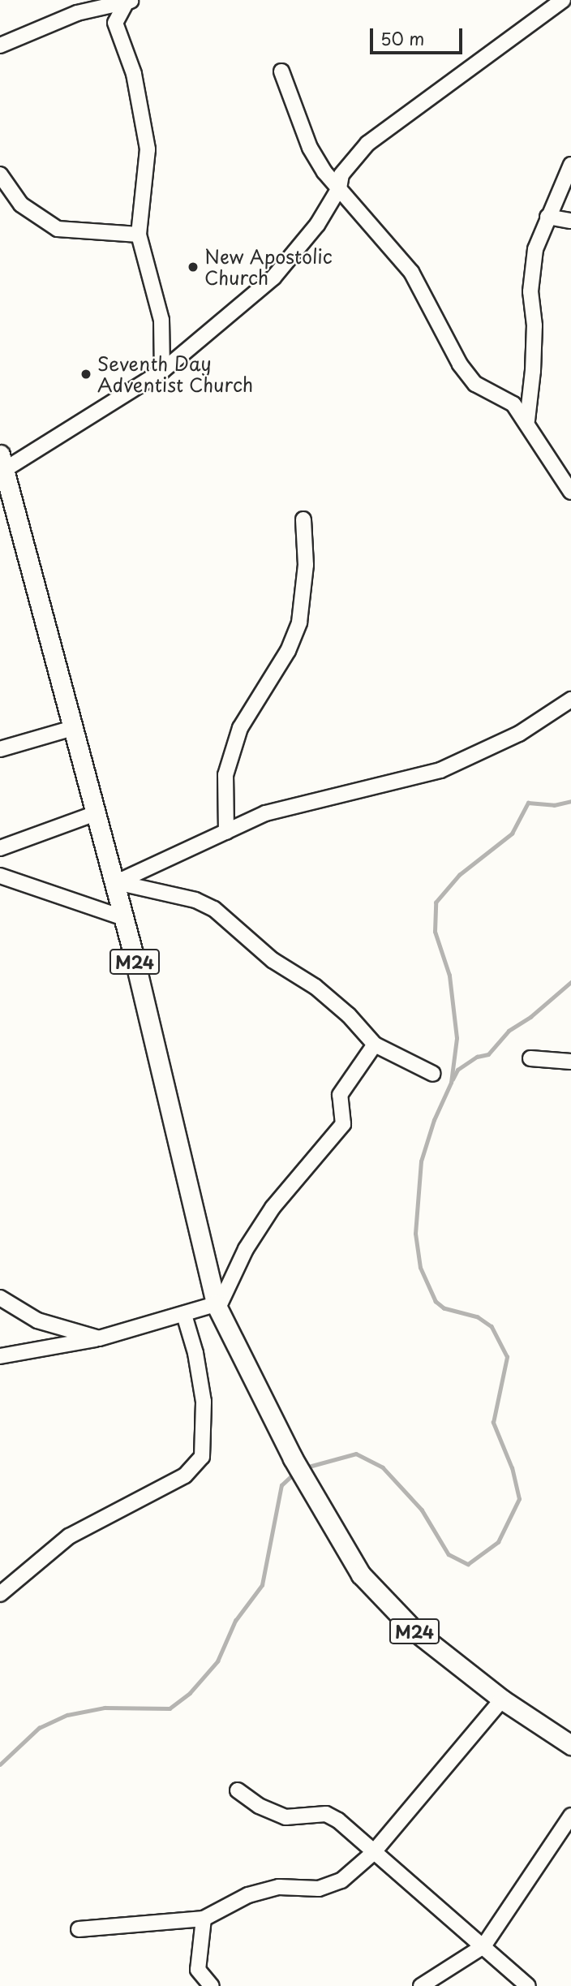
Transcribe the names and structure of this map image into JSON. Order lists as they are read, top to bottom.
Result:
{
  "streets": {
    "main road": ["M24"]
  },
  "places": ["New Apostolic Church", "Seventh Day Adventist Church"],
  "scale_bar": "50 m"
}
